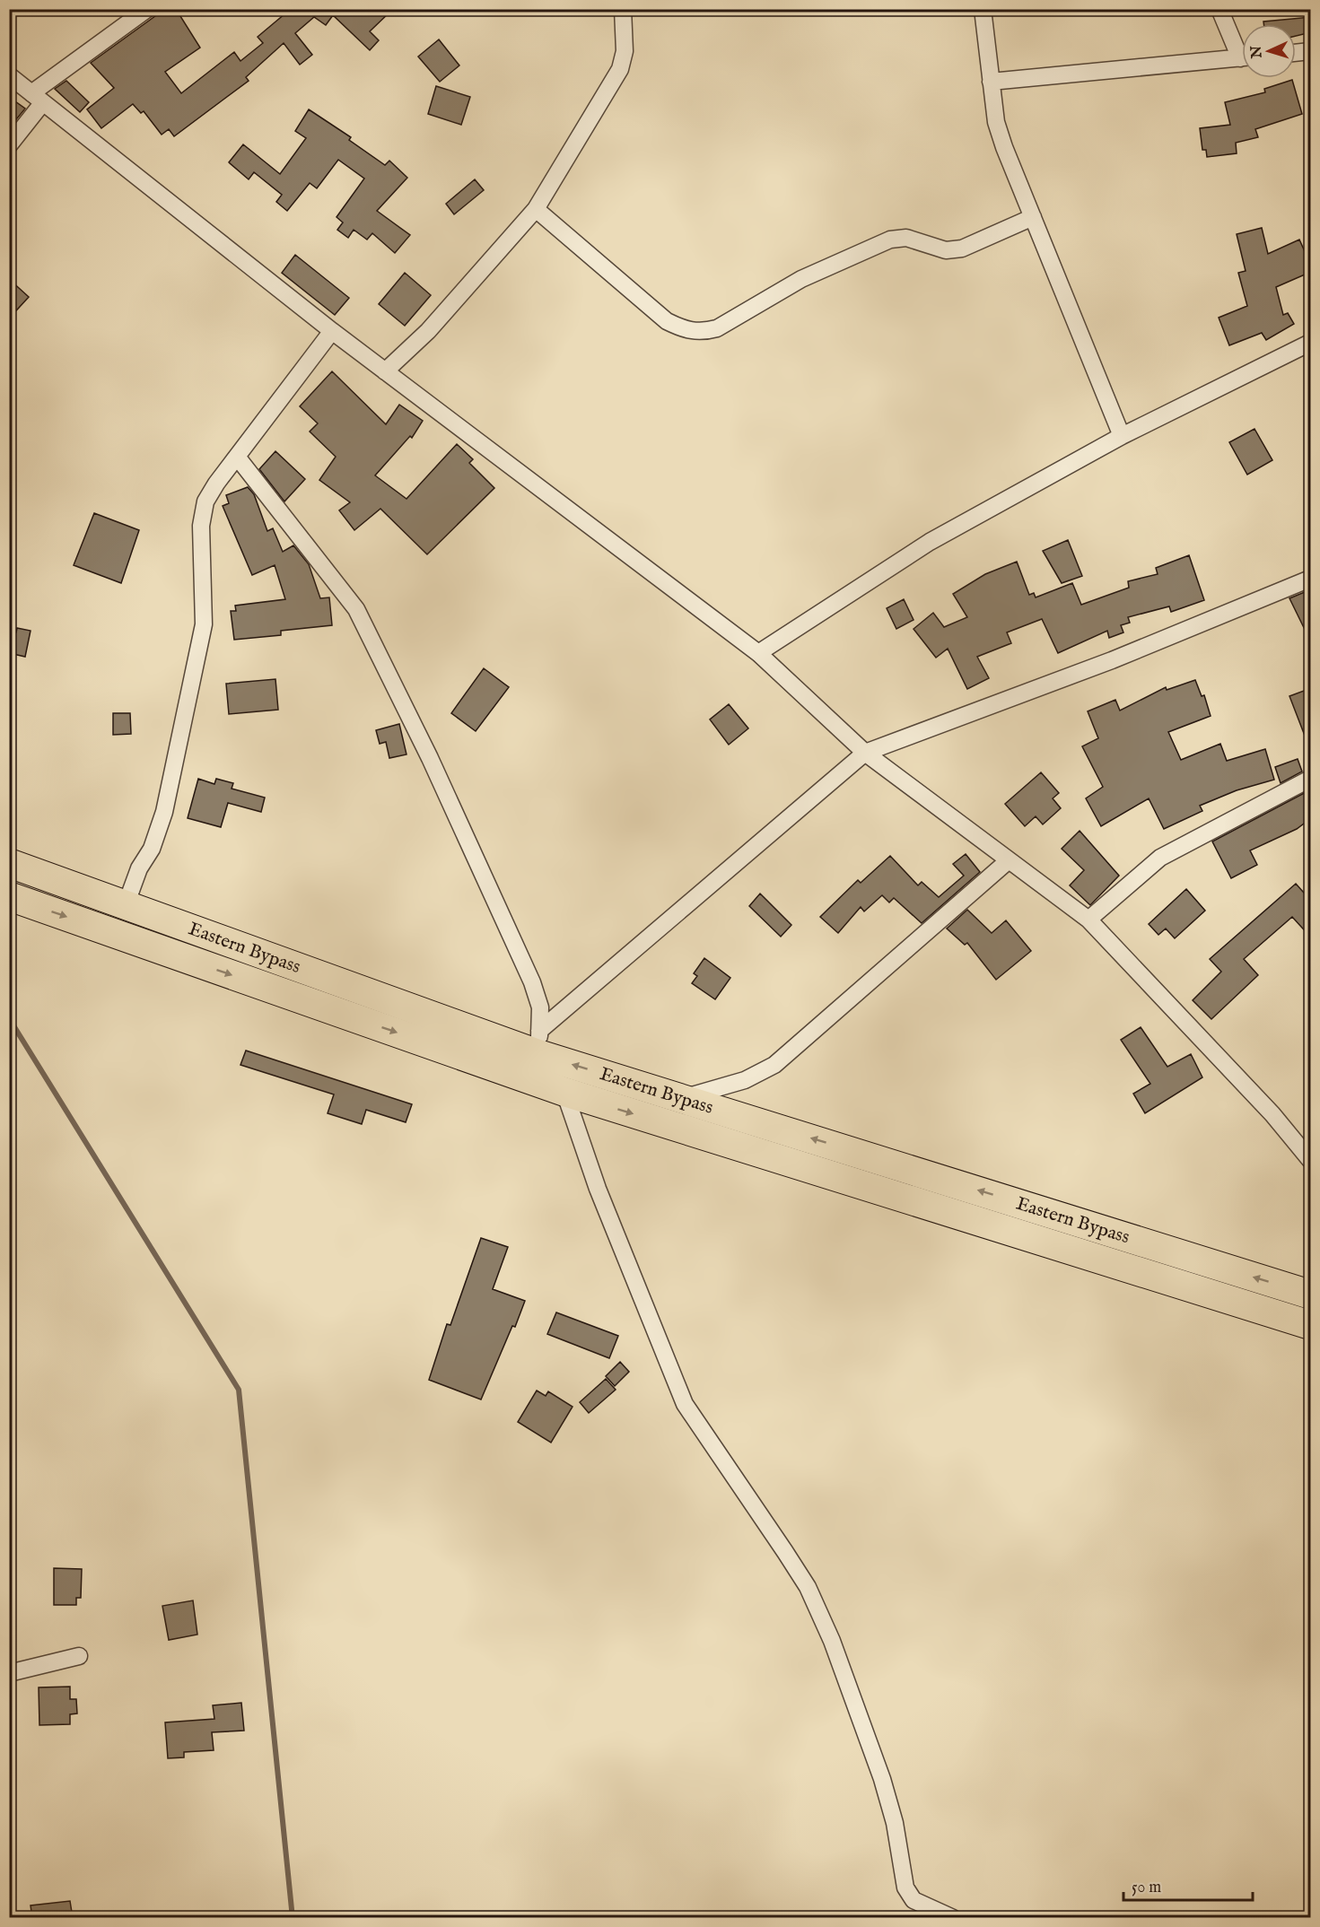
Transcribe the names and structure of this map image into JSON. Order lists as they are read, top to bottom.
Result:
{
  "streets": {
    "highway": ["Eastern Bypass"]
  },
  "scale_bar": "50 m",
  "north": "left"
}
